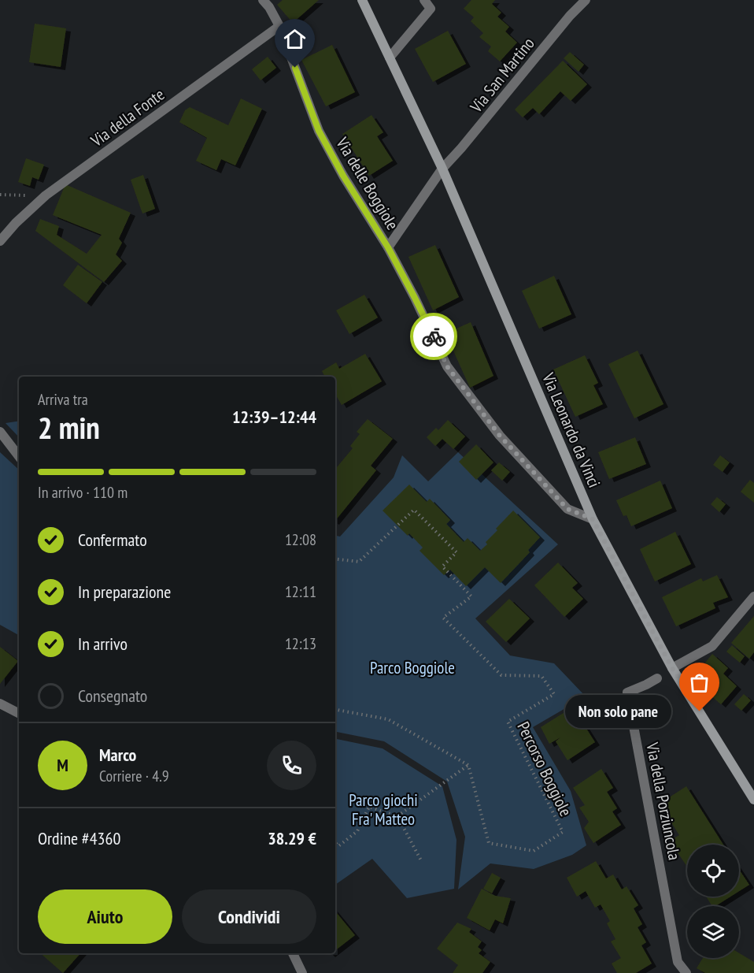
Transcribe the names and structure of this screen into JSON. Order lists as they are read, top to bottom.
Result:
{
  "streets": {
    "street": [
      "Via San Martino",
      "Via della Fonte",
      "Via delle Boggiole",
      "Via Leonardo da Vinci",
      "Via della Porziuncola"
    ],
    "path": ["Percorso Boggiole"]
  },
  "crossings": [
    ["Via San Martino", "Via delle Boggiole"],
    ["Via San Martino", "Via Leonardo da Vinci"],
    ["Via della Fonte", "Via delle Boggiole"],
    ["Via delle Boggiole", "Via Leonardo da Vinci"]
  ],
  "parks": ["Parco Boggiole", "Parco giochi Fra' Matteo"],
  "places": ["Non solo pane"],
  "page": {
    "heading": ["2 min", "Arriva tra", "12:39–12:44"],
    "panel": [
      "Marco",
      "Corriere · 4.9",
      "Ordine #4360",
      "38.29 €"
    ],
    "bar": "In arrivo · 110 m",
    "list": [
      ["Confermato", "12:08"],
      ["In preparazione", "12:11"],
      ["In arrivo", "12:13"],
      "Consegnato"
    ],
    "bubble": "Non solo pane",
    "round": "M",
    "buttons": ["Aiuto", "Condividi"]
  }
}
